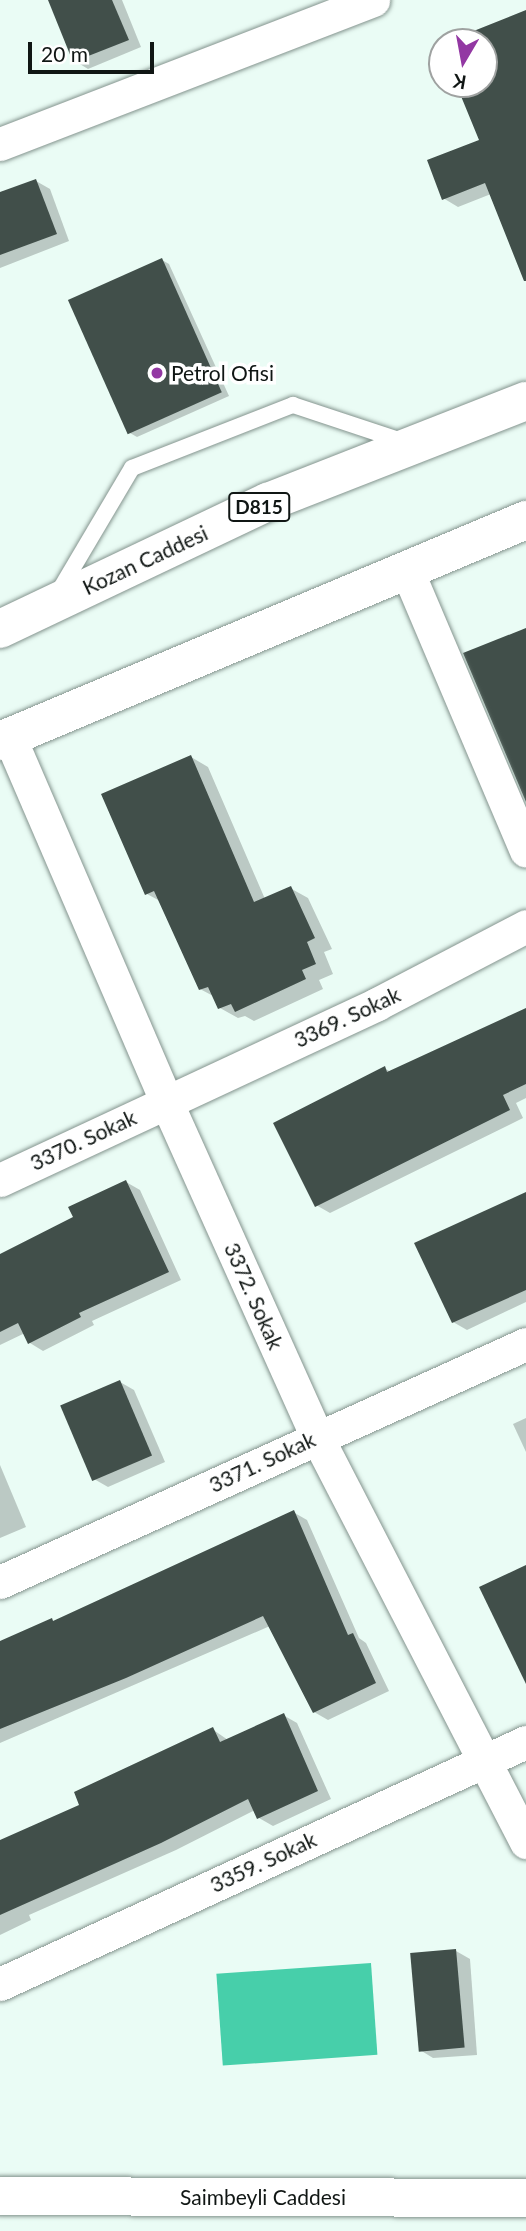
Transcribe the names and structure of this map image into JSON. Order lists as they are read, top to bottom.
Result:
{
  "streets": {
    "main road": ["D815", "Kozan Caddesi", "Saimbeyli Caddesi"],
    "street": [
      "3369. Sokak",
      "3370. Sokak",
      "3372. Sokak",
      "3371. Sokak",
      "3359. Sokak"
    ]
  },
  "crossings": [
    ["3369. Sokak", "3370. Sokak"],
    ["3369. Sokak", "3372. Sokak"],
    ["3370. Sokak", "3372. Sokak"],
    ["3372. Sokak", "3371. Sokak"],
    ["3372. Sokak", "3359. Sokak"]
  ],
  "places": ["Petrol Ofisi"],
  "scale_bar": "20 m",
  "north": "bottom"
}
